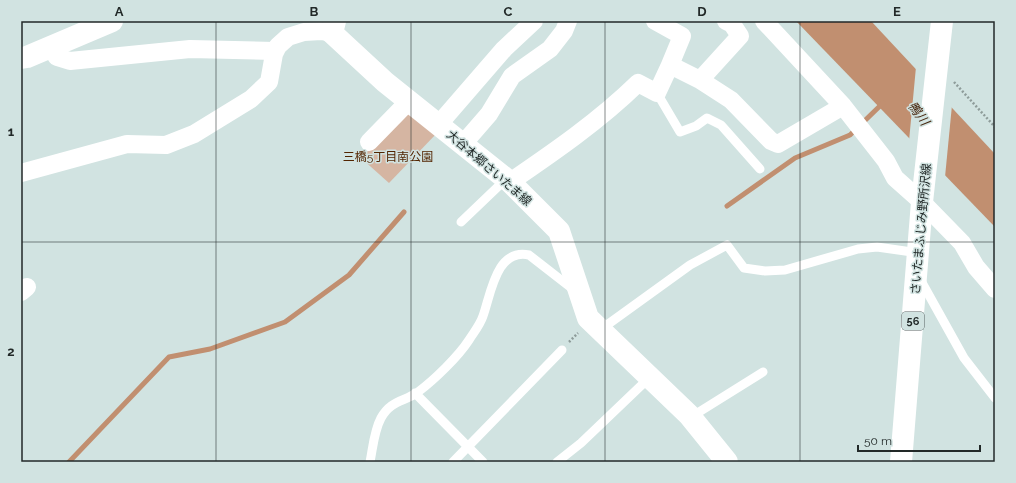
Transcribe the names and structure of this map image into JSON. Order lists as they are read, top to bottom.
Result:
{
  "streets": {
    "main road": ["大谷本郷さいたま線", "さいたまふじみ野所沢線", "56"]
  },
  "water": ["鴨川"],
  "parks": ["三橋5丁目南公園"],
  "scale_bar": "50 m",
  "grid": {
    "columns": [
      "A",
      "B",
      "C",
      "D",
      "E"
    ],
    "rows": ["1", "2"]
  }
}
